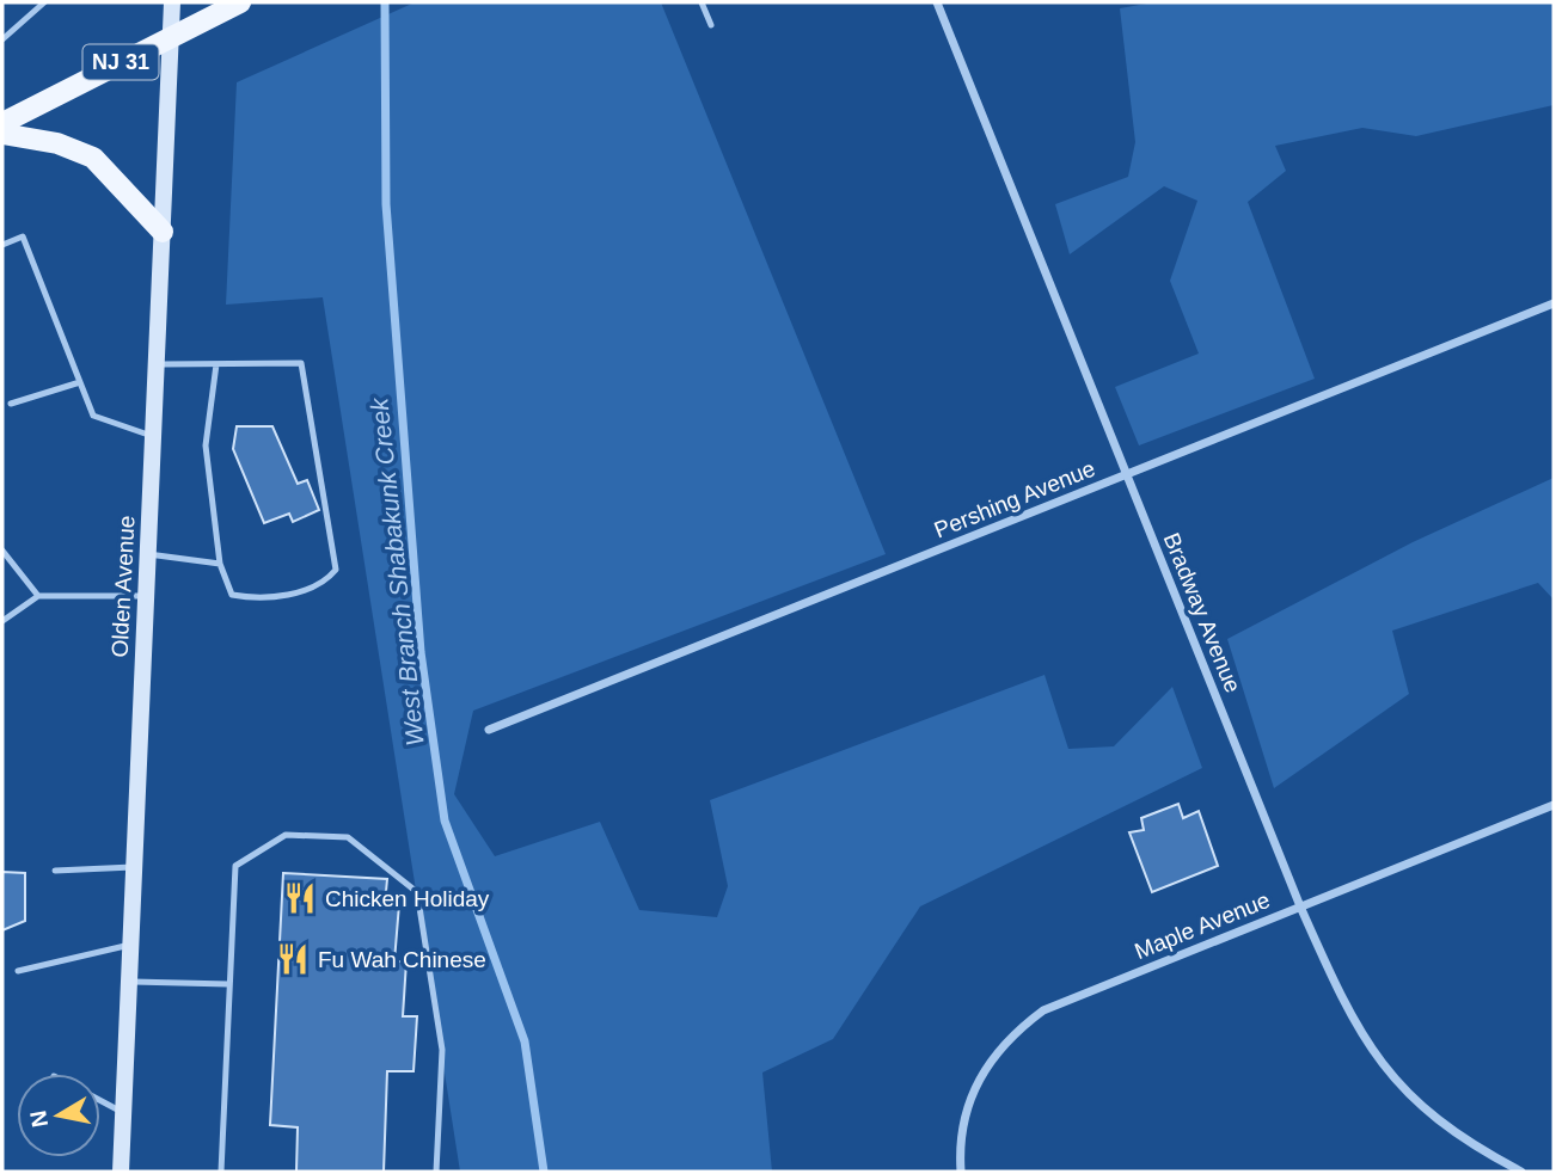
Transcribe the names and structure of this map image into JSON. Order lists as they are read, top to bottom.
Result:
{
  "streets": {
    "main road": ["NJ 31", "Olden Avenue"],
    "street": ["Pershing Avenue", "Bradway Avenue", "Maple Avenue"]
  },
  "crossings": [
    ["NJ 31", "Olden Avenue"],
    ["Pershing Avenue", "Bradway Avenue"],
    ["Bradway Avenue", "Maple Avenue"]
  ],
  "water": ["West Branch Shabakunk Creek"],
  "places": {
    "restaurant": ["Chicken Holiday", "Fu Wah Chinese"]
  },
  "north": "left"
}
